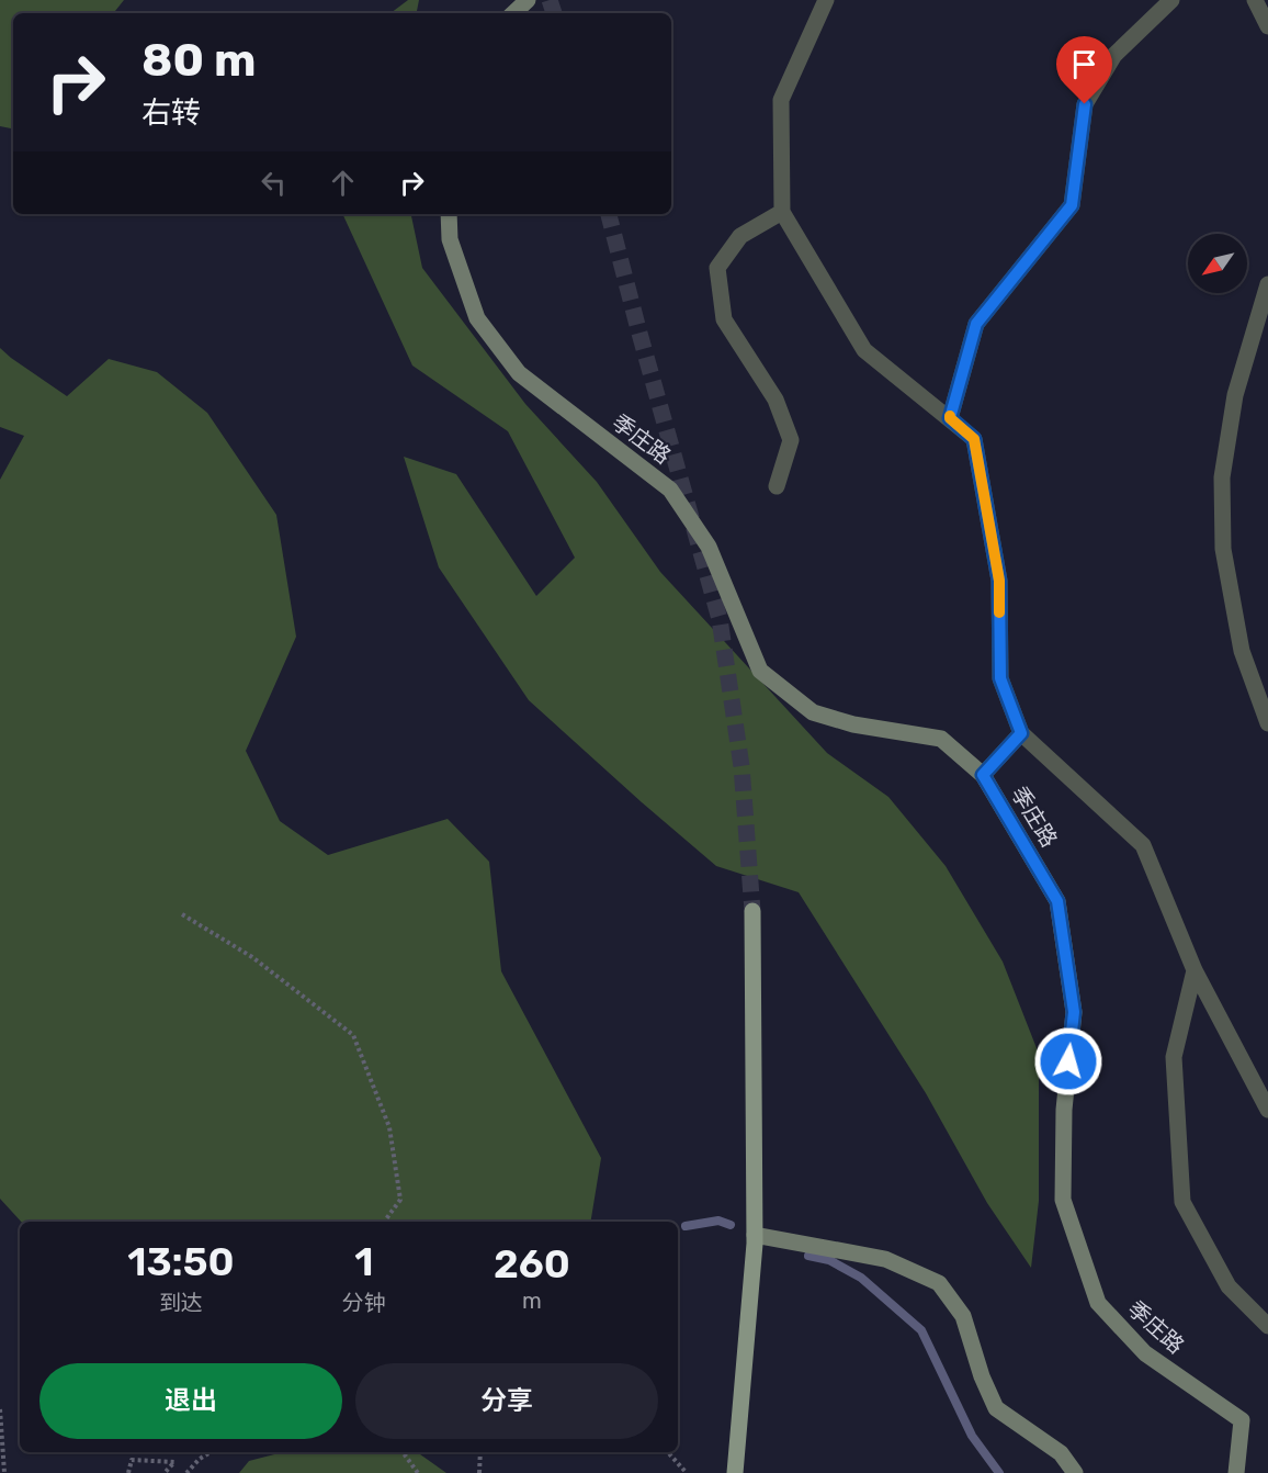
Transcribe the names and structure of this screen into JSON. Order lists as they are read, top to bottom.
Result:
{
  "streets": {
    "street": ["季庄路"]
  },
  "north": "bottom left",
  "page": {
    "turn": ["80 m", "右转"],
    "eta": [
      "13:50",
      "到达",
      "1",
      "分钟",
      "260",
      "m"
    ],
    "buttons": ["退出", "分享"]
  }
}
